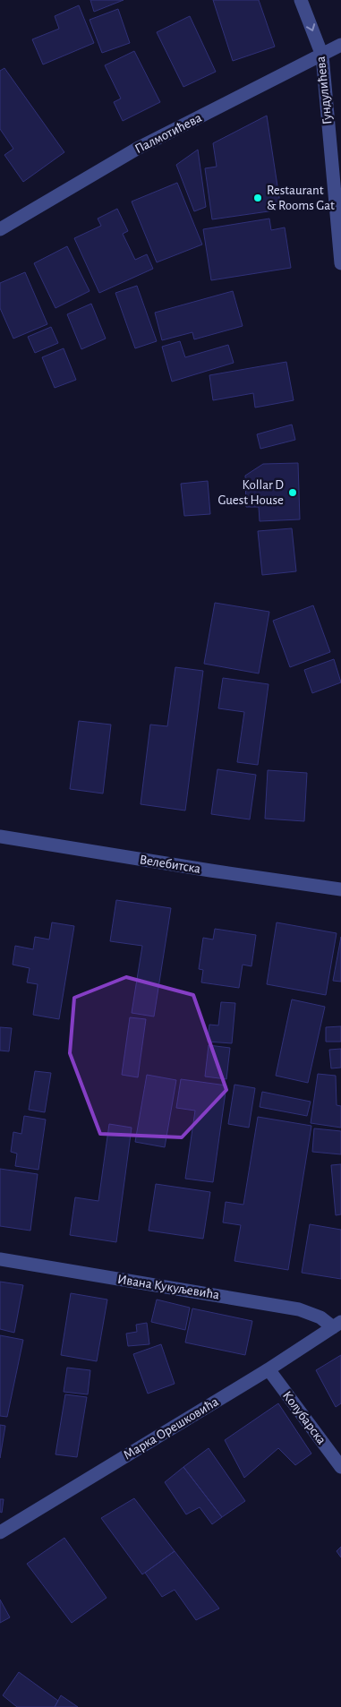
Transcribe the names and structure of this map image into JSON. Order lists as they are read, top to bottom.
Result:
{
  "streets": {
    "street": [
      "Гундулићева",
      "Палмотићева",
      "Велебитска",
      "Ивана Кукуљевића",
      "Колубарска",
      "Марка Орешковића"
    ]
  },
  "crossings": [
    ["Гундулићева", "Палмотићева"],
    ["Ивана Кукуљевића", "Марка Орешковића"],
    ["Колубарска", "Марка Орешковића"]
  ],
  "places": ["Restaurant & Rooms Gat", "Kollar D Guest House"]
}
